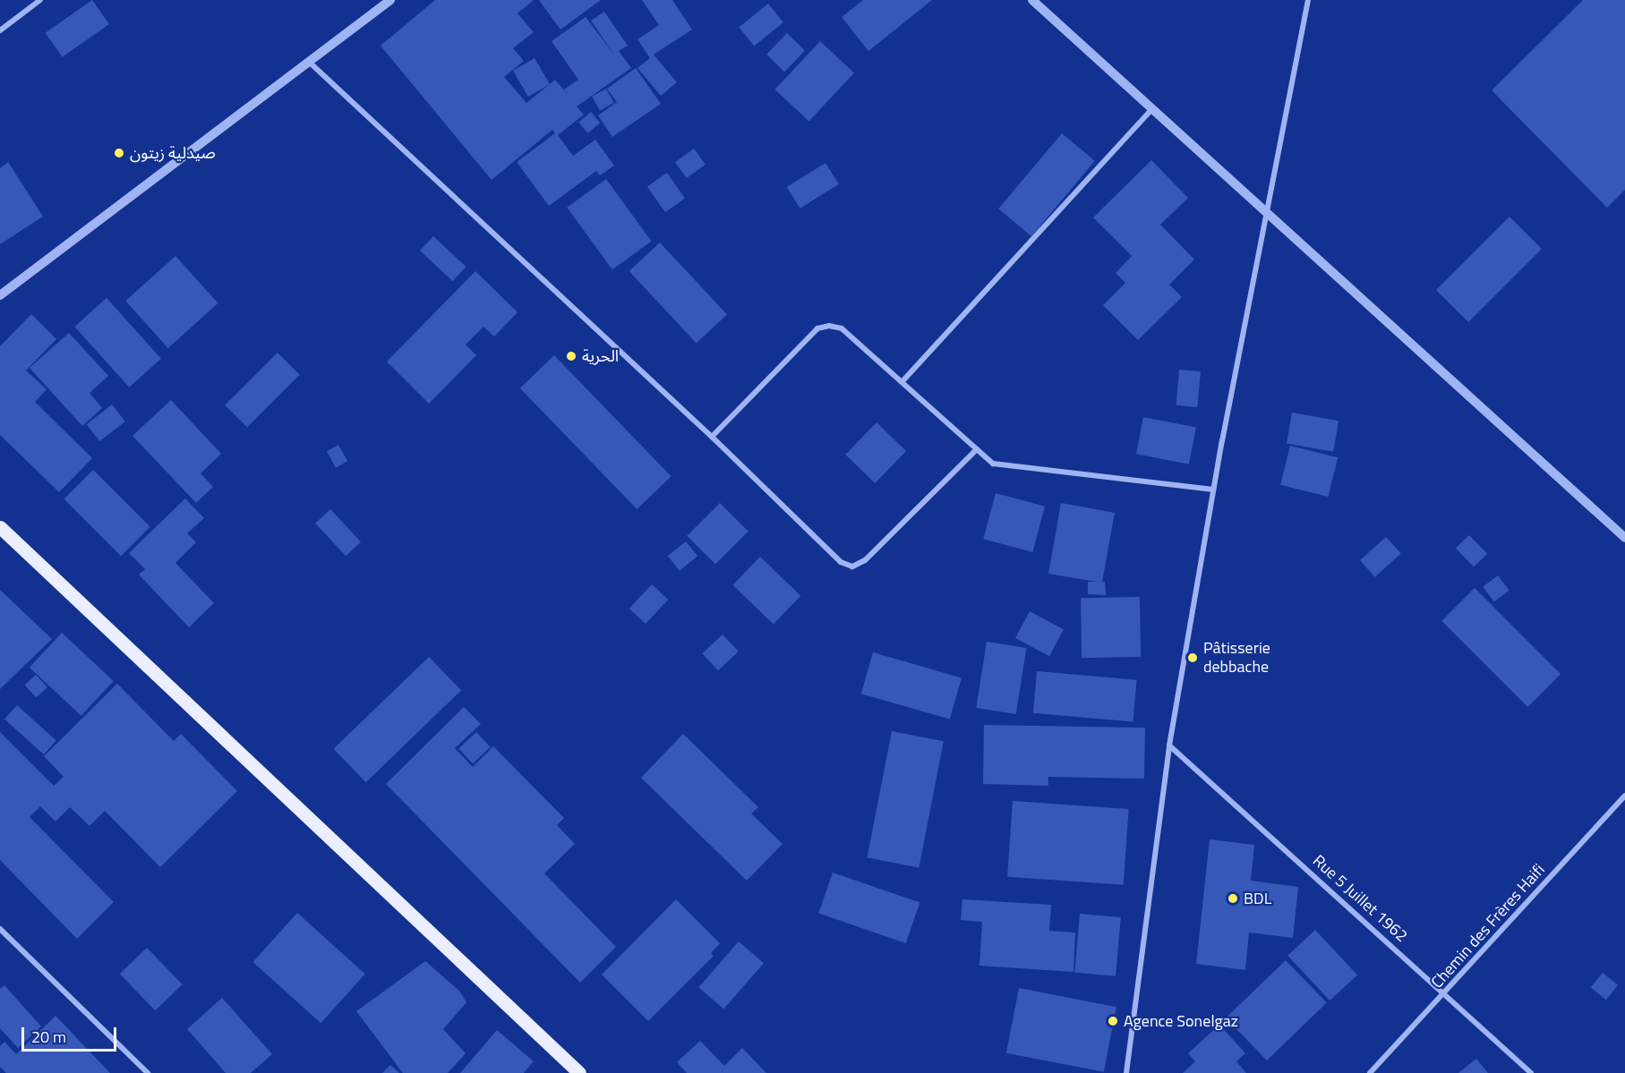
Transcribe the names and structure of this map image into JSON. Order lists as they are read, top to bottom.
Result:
{
  "streets": {
    "street": ["Rue 5 Juillet 1962", "Chemin des Frères Haifi"]
  },
  "crossings": [
    ["Rue 5 Juillet 1962", "Chemin des Frères Haifi"]
  ],
  "places": [
    "صيدلية زيتون",
    "الحرية",
    "Pâtisserie debbache",
    "BDL",
    "Agence Sonelgaz"
  ],
  "scale_bar": "20 m"
}
